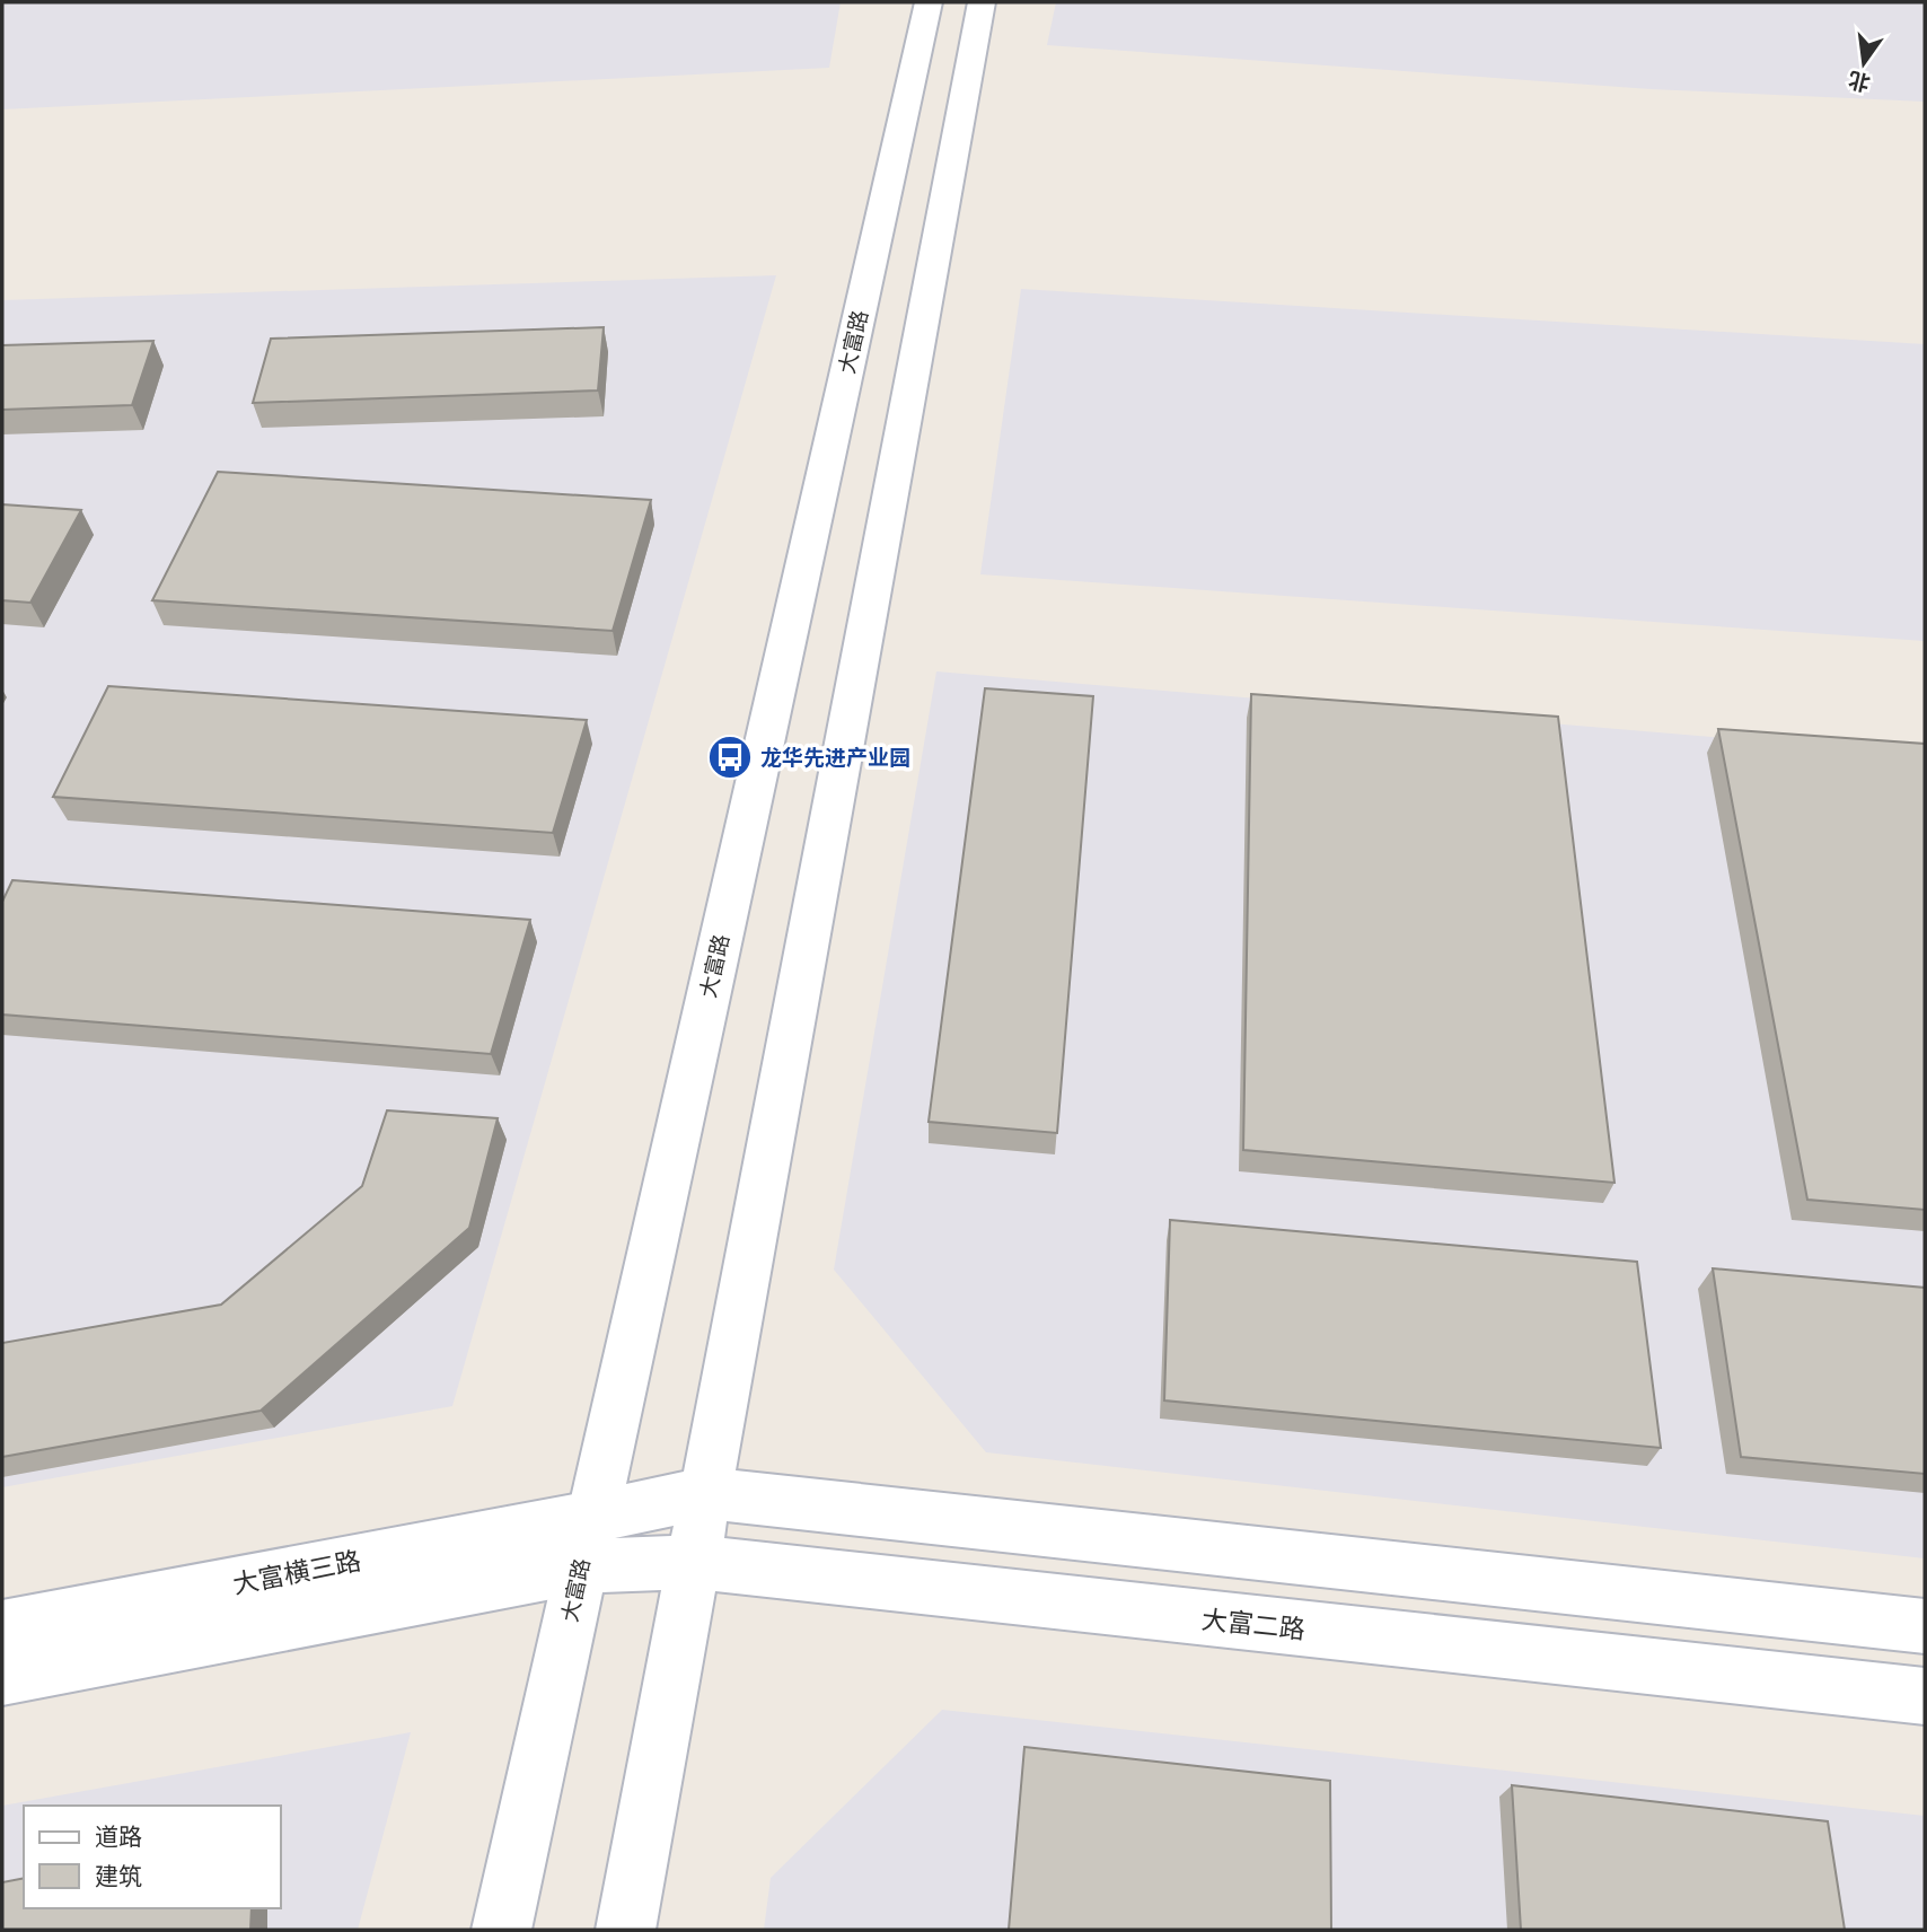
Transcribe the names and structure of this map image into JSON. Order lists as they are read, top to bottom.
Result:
{
  "streets": {
    "street": ["大富路", "大富横三路", "大富二路"]
  },
  "crossings": [
    ["大富路", "大富横三路"],
    ["大富路", "大富二路"],
    ["大富横三路", "大富二路"]
  ],
  "places": {
    "bus stop": ["龙华先进产业园"]
  },
  "legend": ["道路", "建筑"],
  "north": "bottom"
}
